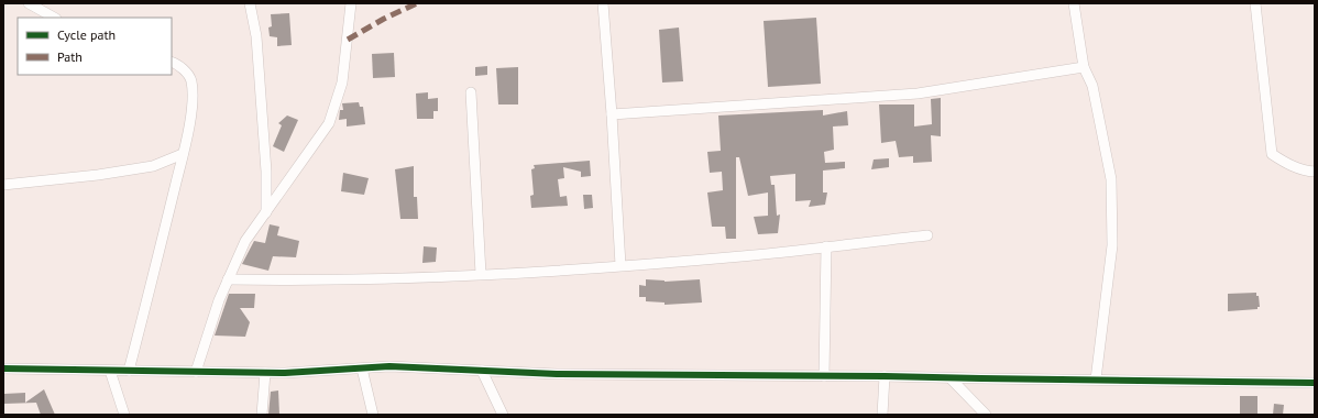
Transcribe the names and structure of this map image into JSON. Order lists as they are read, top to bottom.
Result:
{
  "legend": ["Cycle path", "Path"]
}
